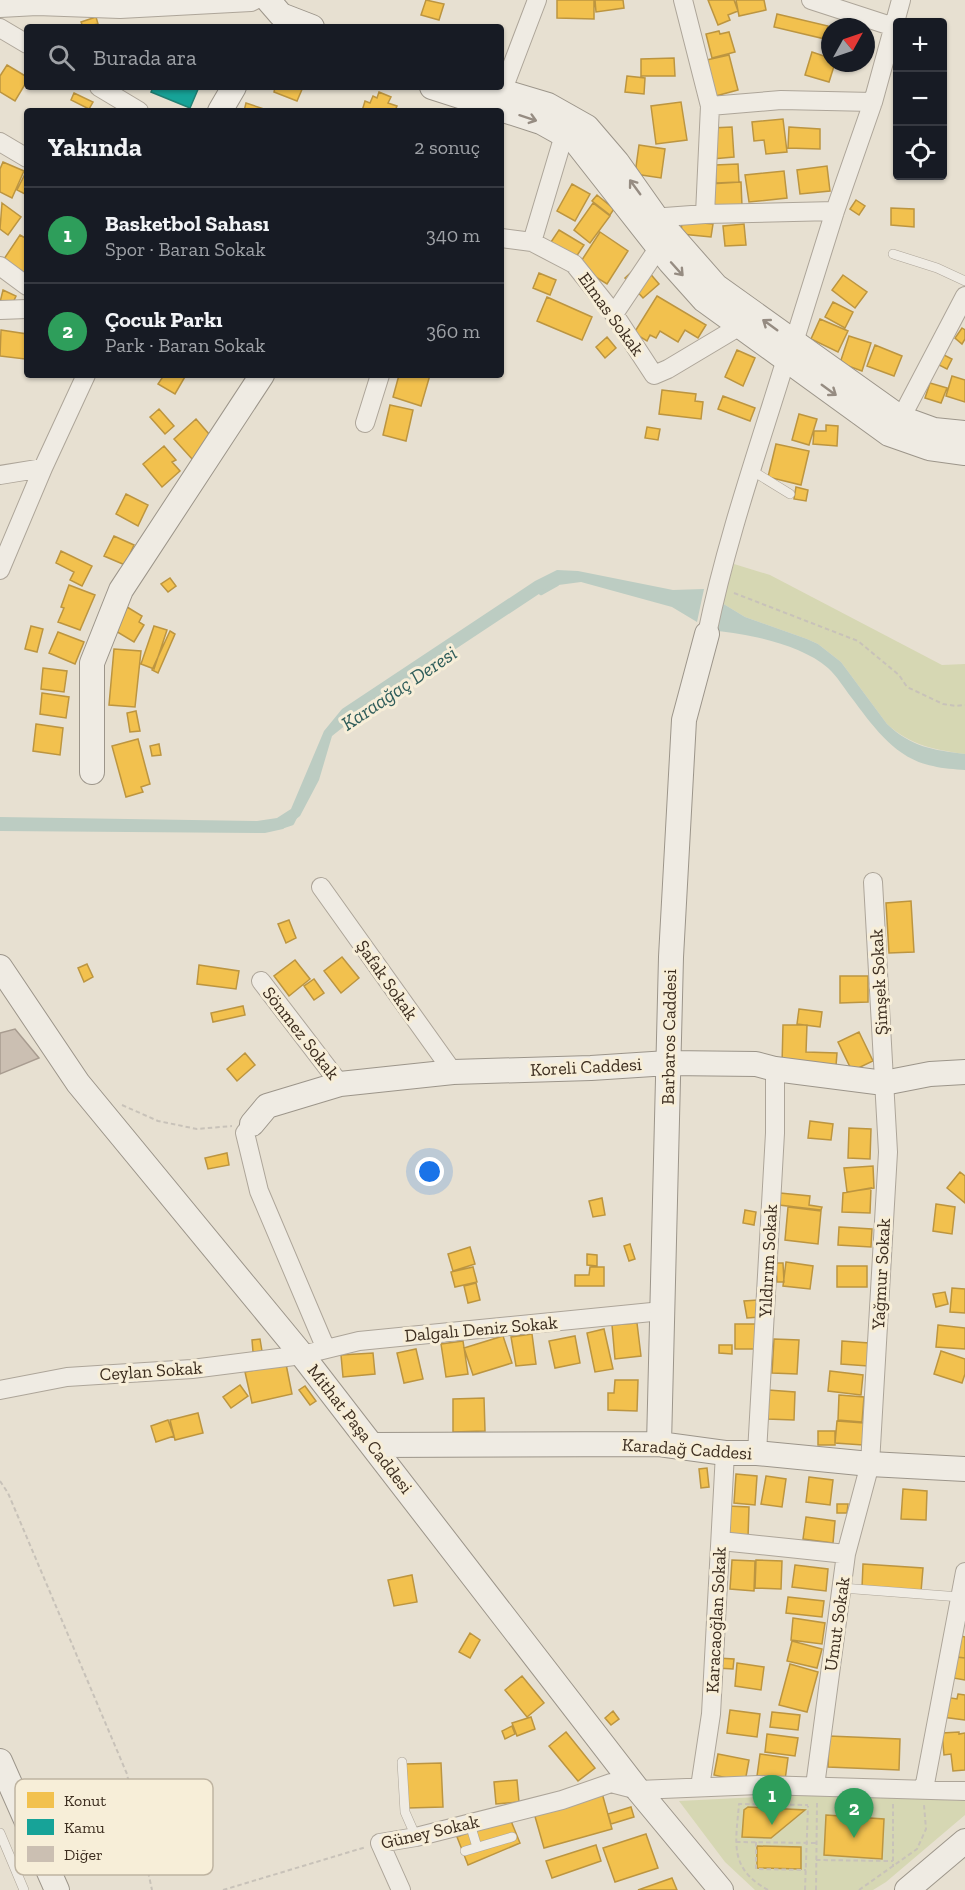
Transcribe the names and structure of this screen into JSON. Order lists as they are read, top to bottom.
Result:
{
  "streets": {
    "street": [
      "Elmas Sokak",
      "Şafak Sokak",
      "Şimşek Sokak",
      "Sönmez Sokak",
      "Barbaros Caddesi",
      "Koreli Caddesi",
      "Yıldırım Sokak",
      "Yağmur Sokak",
      "Dalgalı Deniz Sokak",
      "Ceylan Sokak",
      "Mithat Paşa Caddesi",
      "Karadağ Caddesi",
      "Karacaoğlan Sokak",
      "Umut Sokak",
      "Güney Sokak"
    ]
  },
  "crossings": [
    ["Şafak Sokak", "Koreli Caddesi"],
    ["Şimşek Sokak", "Koreli Caddesi"],
    ["Şimşek Sokak", "Yağmur Sokak"],
    ["Sönmez Sokak", "Koreli Caddesi"],
    ["Barbaros Caddesi", "Koreli Caddesi"],
    ["Barbaros Caddesi", "Dalgalı Deniz Sokak"],
    ["Barbaros Caddesi", "Karadağ Caddesi"],
    ["Koreli Caddesi", "Yıldırım Sokak"],
    ["Koreli Caddesi", "Yağmur Sokak"],
    ["Yıldırım Sokak", "Karadağ Caddesi"],
    ["Yağmur Sokak", "Karadağ Caddesi"],
    ["Yağmur Sokak", "Umut Sokak"],
    ["Dalgalı Deniz Sokak", "Ceylan Sokak"],
    ["Dalgalı Deniz Sokak", "Mithat Paşa Caddesi"],
    ["Ceylan Sokak", "Mithat Paşa Caddesi"],
    ["Mithat Paşa Caddesi", "Karadağ Caddesi"],
    ["Mithat Paşa Caddesi", "Güney Sokak"],
    ["Karadağ Caddesi", "Karacaoğlan Sokak"],
    ["Karadağ Caddesi", "Umut Sokak"],
    ["Karacaoğlan Sokak", "Güney Sokak"],
    ["Umut Sokak", "Güney Sokak"]
  ],
  "water": ["Karaağaç Deresi"],
  "legend": ["Konut", "Kamu", "Diğer"],
  "north": "top right",
  "page": {
    "map_buttons": ["+", "−"],
    "search": "Burada ara",
    "heading": ["Yakında", "2 sonuç"],
    "list": [
      {
        "mark": "1",
        "name": "Basketbol Sahası",
        "note": "Spor · Baran Sokak",
        "value": "340 m"
      },
      {
        "mark": "2",
        "name": "Çocuk Parkı",
        "note": "Park · Baran Sokak",
        "value": "360 m"
      }
    ],
    "pins": ["1", "2"]
  }
}
